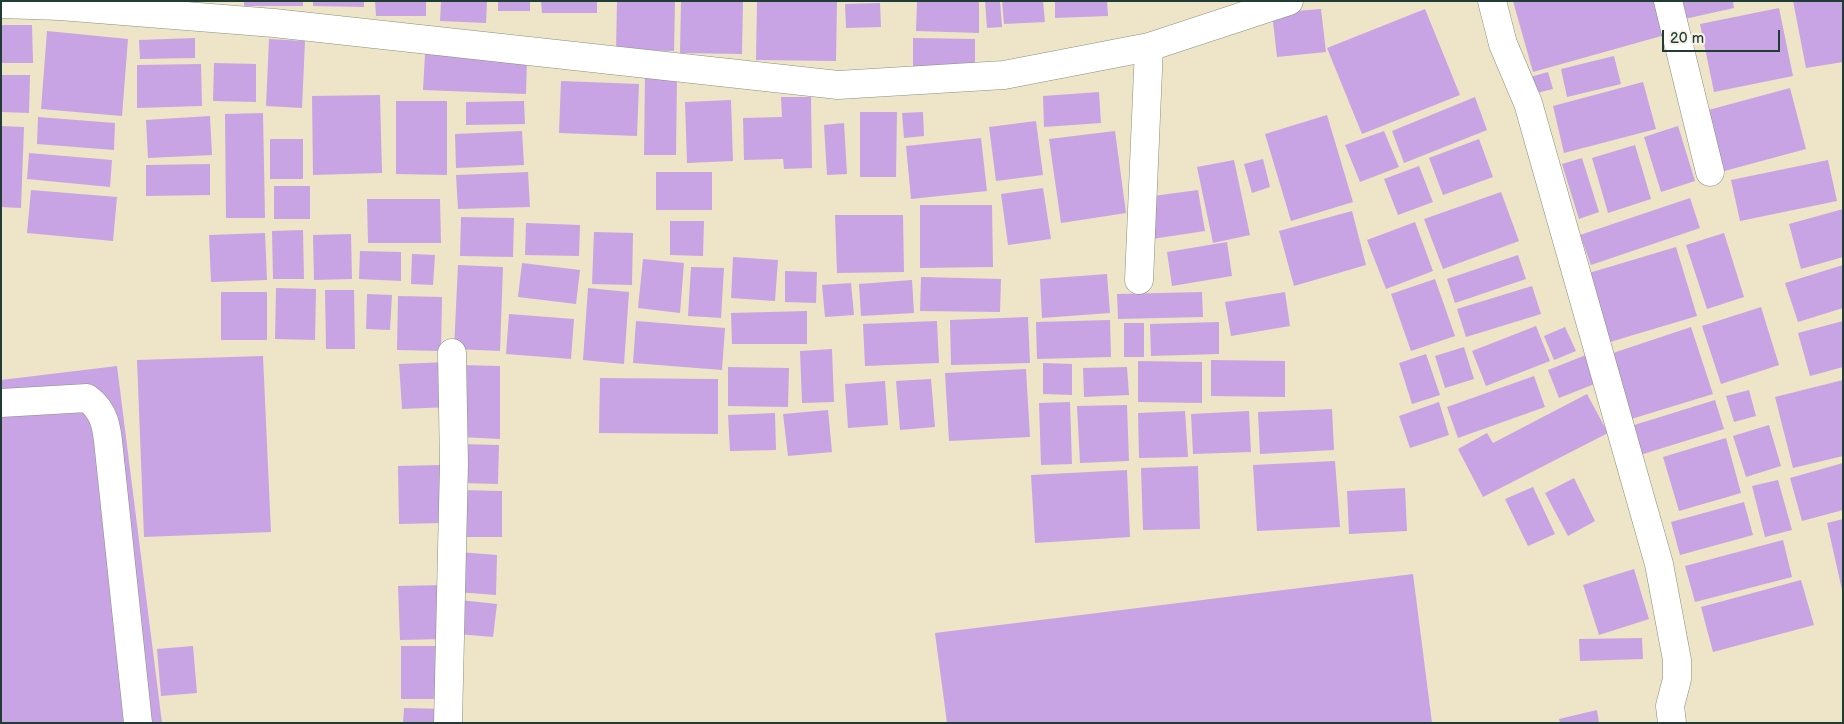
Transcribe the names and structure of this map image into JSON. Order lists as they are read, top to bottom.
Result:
{
  "scale_bar": "20 m"
}
